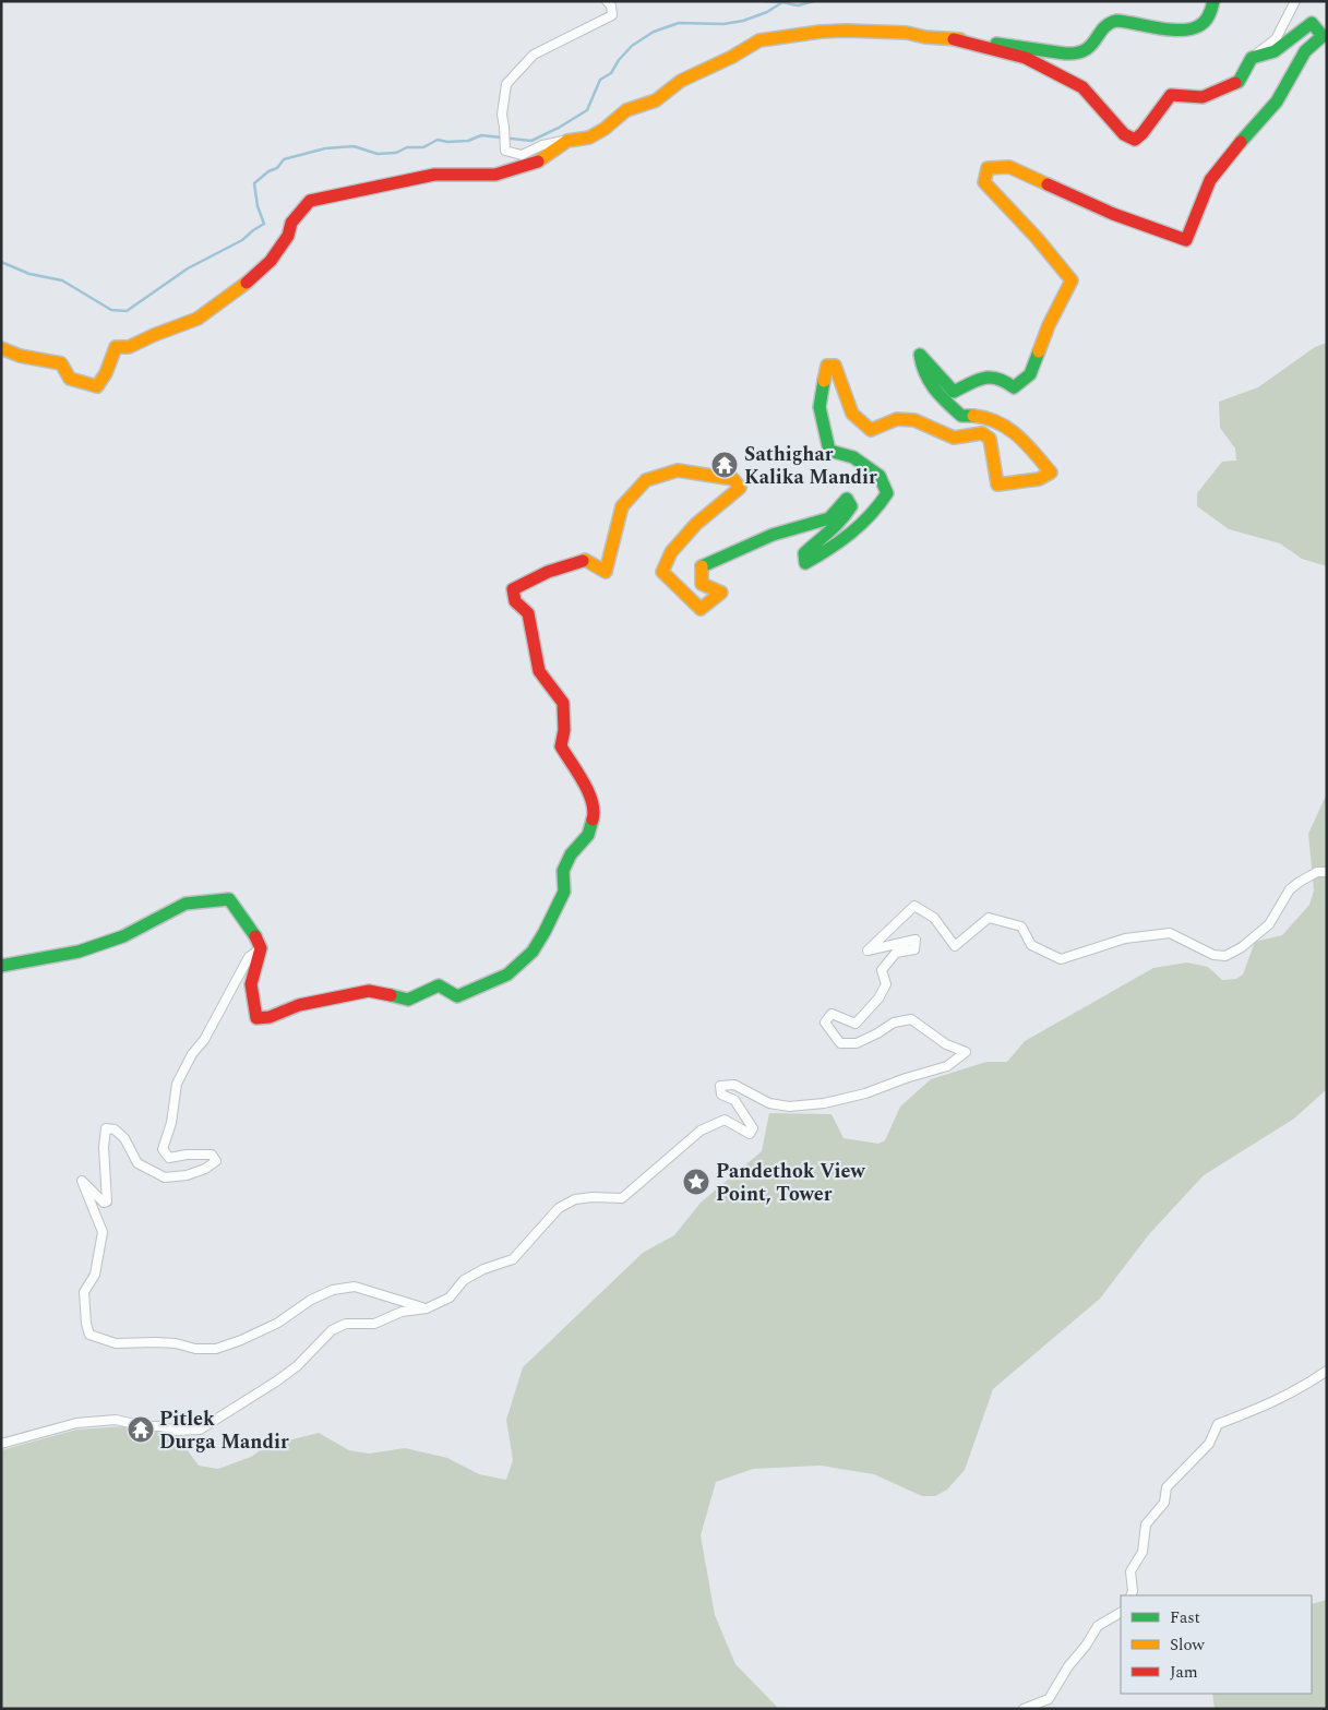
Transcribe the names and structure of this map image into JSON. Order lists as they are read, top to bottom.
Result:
{
  "places": {
    "temple": ["Sathighar Kalika Mandir", "Pitlek Durga Mandir"],
    "place": ["Pandethok View Point, Tower"]
  },
  "legend": ["Fast", "Slow", "Jam"]
}
